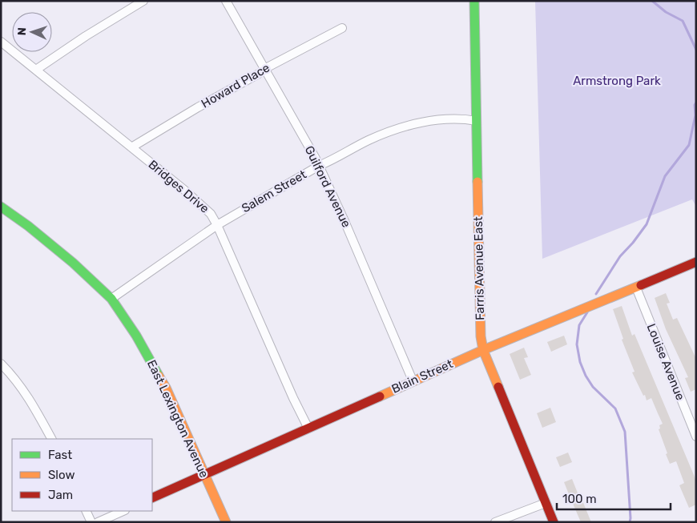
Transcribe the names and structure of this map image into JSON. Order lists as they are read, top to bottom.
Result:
{
  "streets": {
    "street": [
      "Howard Place",
      "Bridges Drive",
      "Guilford Avenue",
      "Salem Street",
      "Farris Avenue East",
      "Louise Avenue",
      "Blain Street",
      "East Lexington Avenue"
    ]
  },
  "crossings": [
    ["Howard Place", "Bridges Drive"],
    ["Howard Place", "Guilford Avenue"],
    ["Bridges Drive", "Salem Street"],
    ["Bridges Drive", "Blain Street"],
    ["Guilford Avenue", "Salem Street"],
    ["Guilford Avenue", "Blain Street"],
    ["Salem Street", "Farris Avenue East"],
    ["Salem Street", "East Lexington Avenue"],
    ["Farris Avenue East", "Blain Street"],
    ["Louise Avenue", "Blain Street"],
    ["Blain Street", "East Lexington Avenue"]
  ],
  "parks": ["Armstrong Park"],
  "legend": ["Fast", "Slow", "Jam"],
  "scale_bar": "100 m",
  "north": "left"
}
